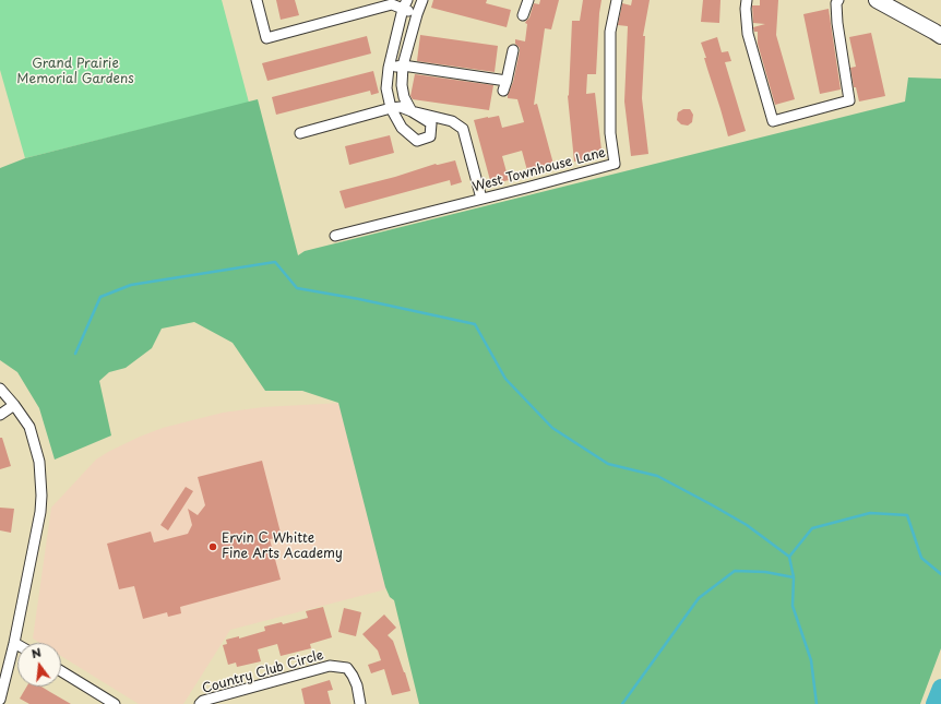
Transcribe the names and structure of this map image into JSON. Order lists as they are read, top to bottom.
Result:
{
  "streets": {
    "street": ["West Townhouse Lane", "Country Club Circle"]
  },
  "parks": ["Grand Prairie Memorial Gardens"],
  "places": ["Ervin C Whitte Fine Arts Academy"],
  "north": "top"
}
